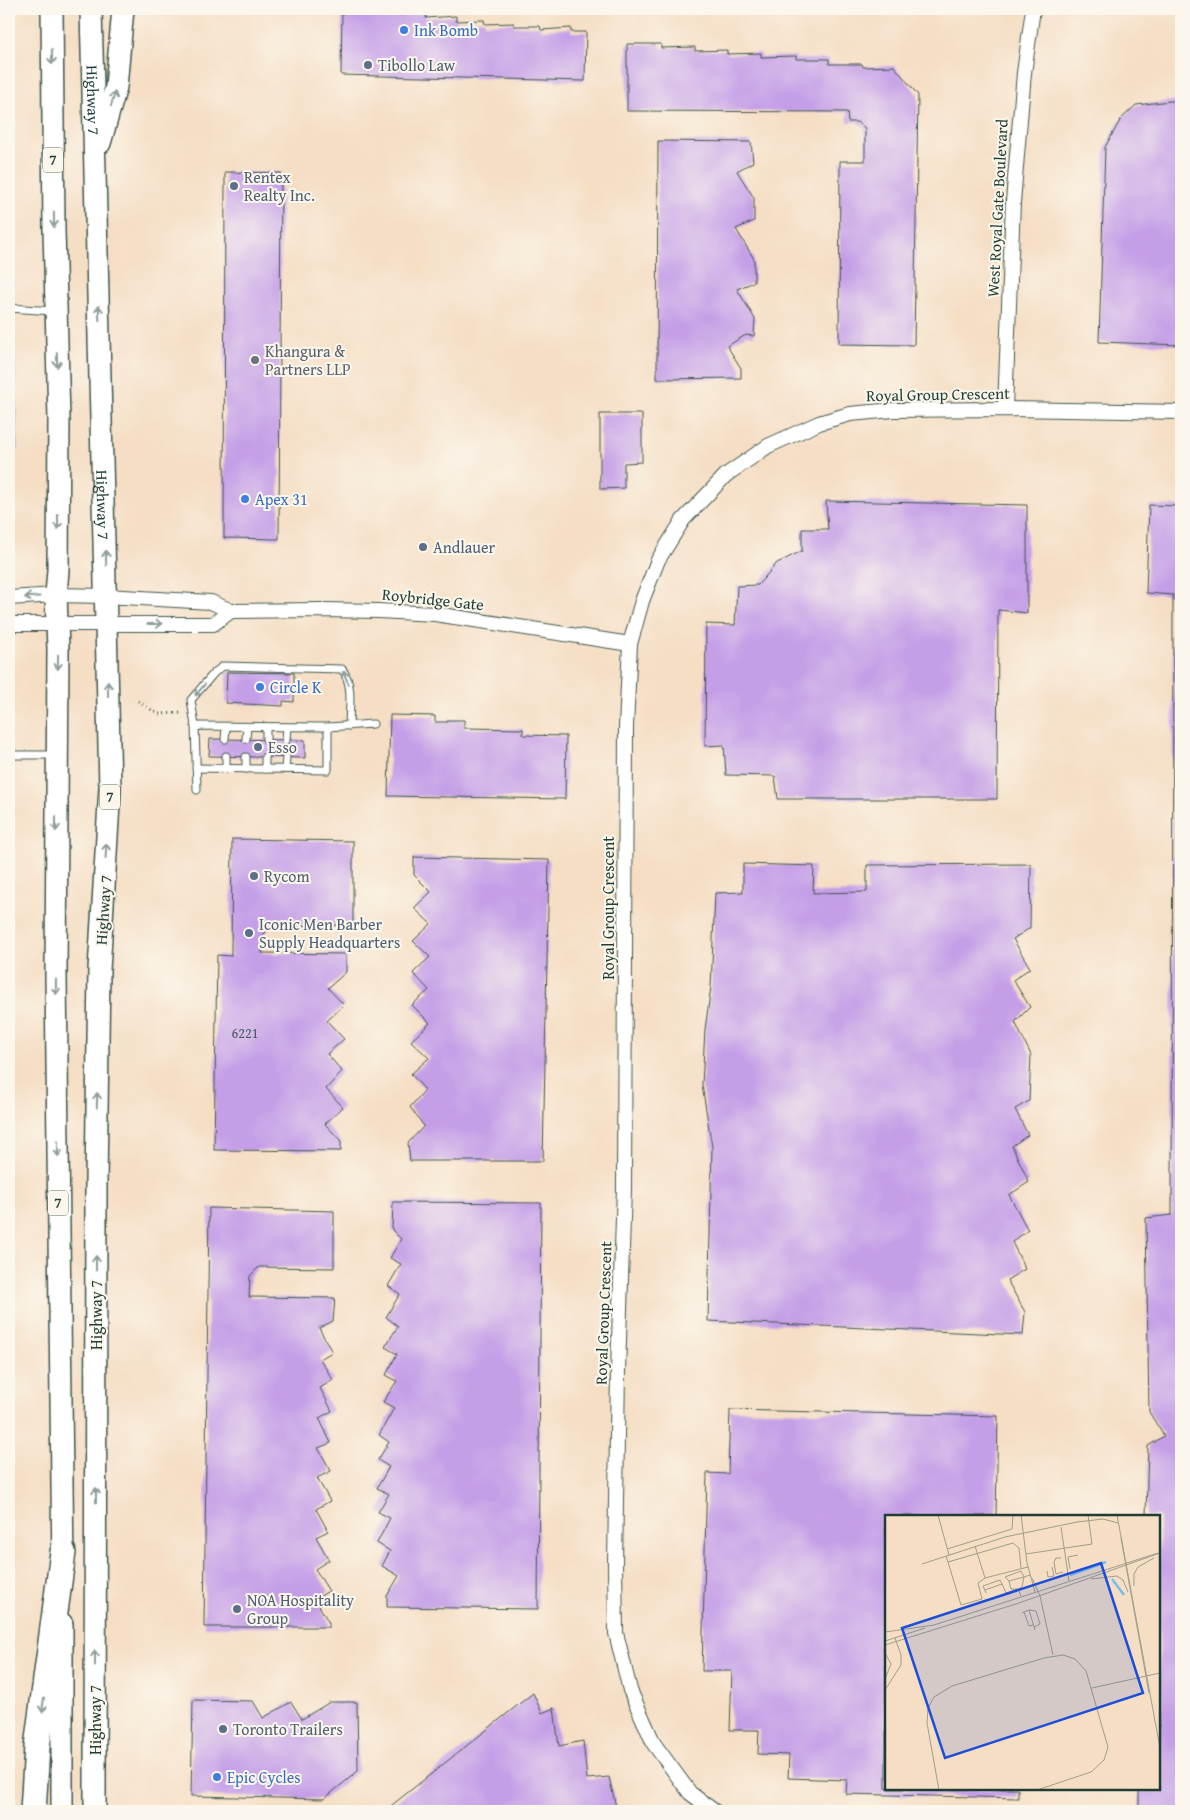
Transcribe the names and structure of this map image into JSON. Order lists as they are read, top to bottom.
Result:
{
  "streets": {
    "main road": ["Highway 7", "7"],
    "street": ["West Royal Gate Boulevard", "Royal Group Crescent", "Roybridge Gate"]
  },
  "crossings": [
    ["Highway 7", "Roybridge Gate"],
    ["West Royal Gate Boulevard", "Royal Group Crescent"],
    ["Royal Group Crescent", "Roybridge Gate"]
  ],
  "places": [
    "Ink Bomb",
    "Tibollo Law",
    "Rentex Realty Inc.",
    "Khangura & Partners LLP",
    "Apex 31",
    "Andlauer",
    "Circle K",
    "Esso",
    "Rycom",
    "Iconic Men Barber Supply Headquarters",
    "NOA Hospitality Group",
    "Toronto Trailers",
    "Epic Cycles"
  ],
  "house_numbers": ["6221"]
}
